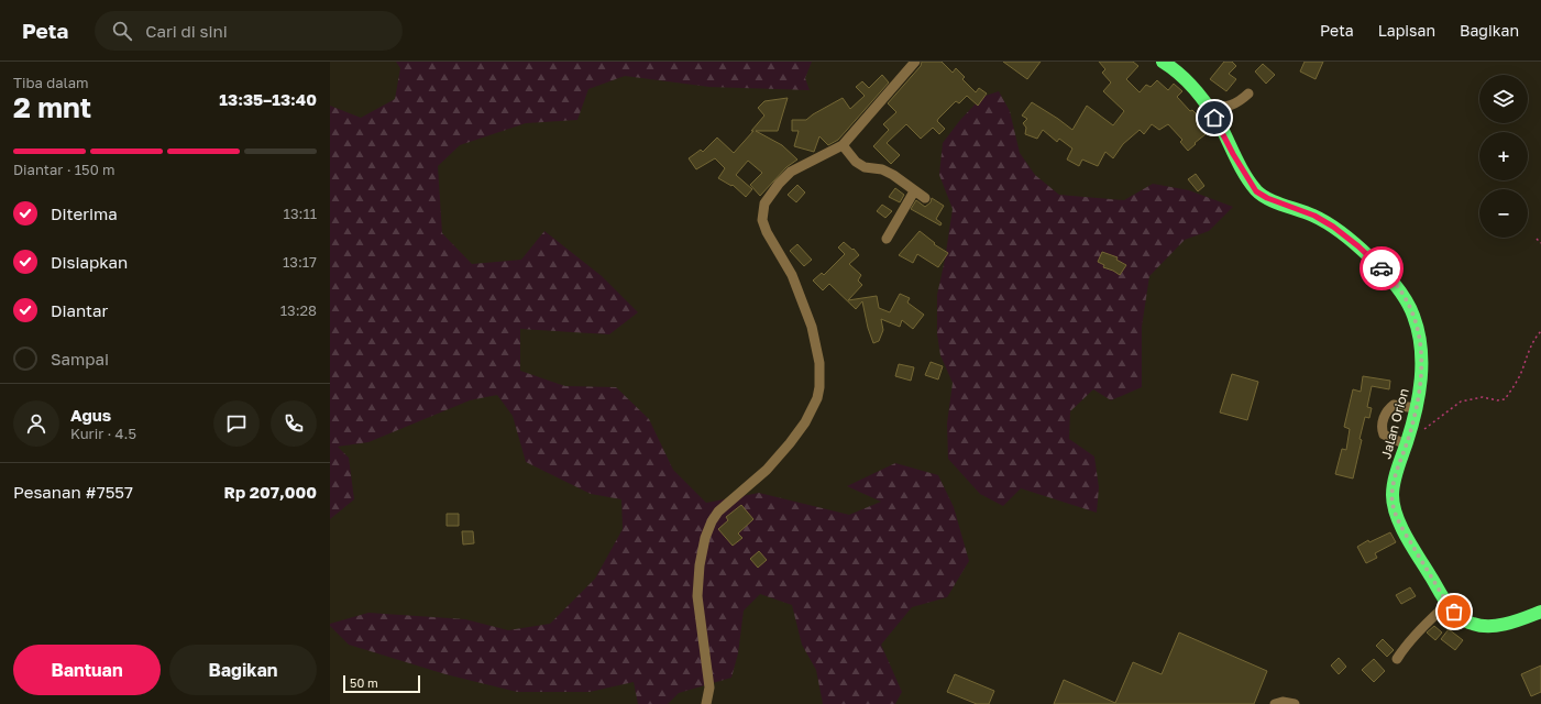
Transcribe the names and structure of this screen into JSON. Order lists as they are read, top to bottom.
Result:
{
  "streets": {
    "highway": ["Jalan Orion"]
  },
  "scale_bar": "50 m",
  "page": {
    "header": "Peta",
    "search": "Cari di sini",
    "nav": ["Peta", "Lapisan", "Bagikan"],
    "heading": ["2 mnt", "Tiba dalam", "13:35–13:40"],
    "panel": [
      "Agus",
      "Kurir · 4.5",
      "Pesanan #7557",
      "Rp 207,000"
    ],
    "map_buttons": ["+", "−"],
    "bar": "Diantar · 150 m",
    "list": [
      ["Diterima", "13:11"],
      ["Disiapkan", "13:17"],
      ["Diantar", "13:28"],
      "Sampai"
    ],
    "buttons": ["Bantuan", "Bagikan"],
    "scale": "50 m"
  }
}
